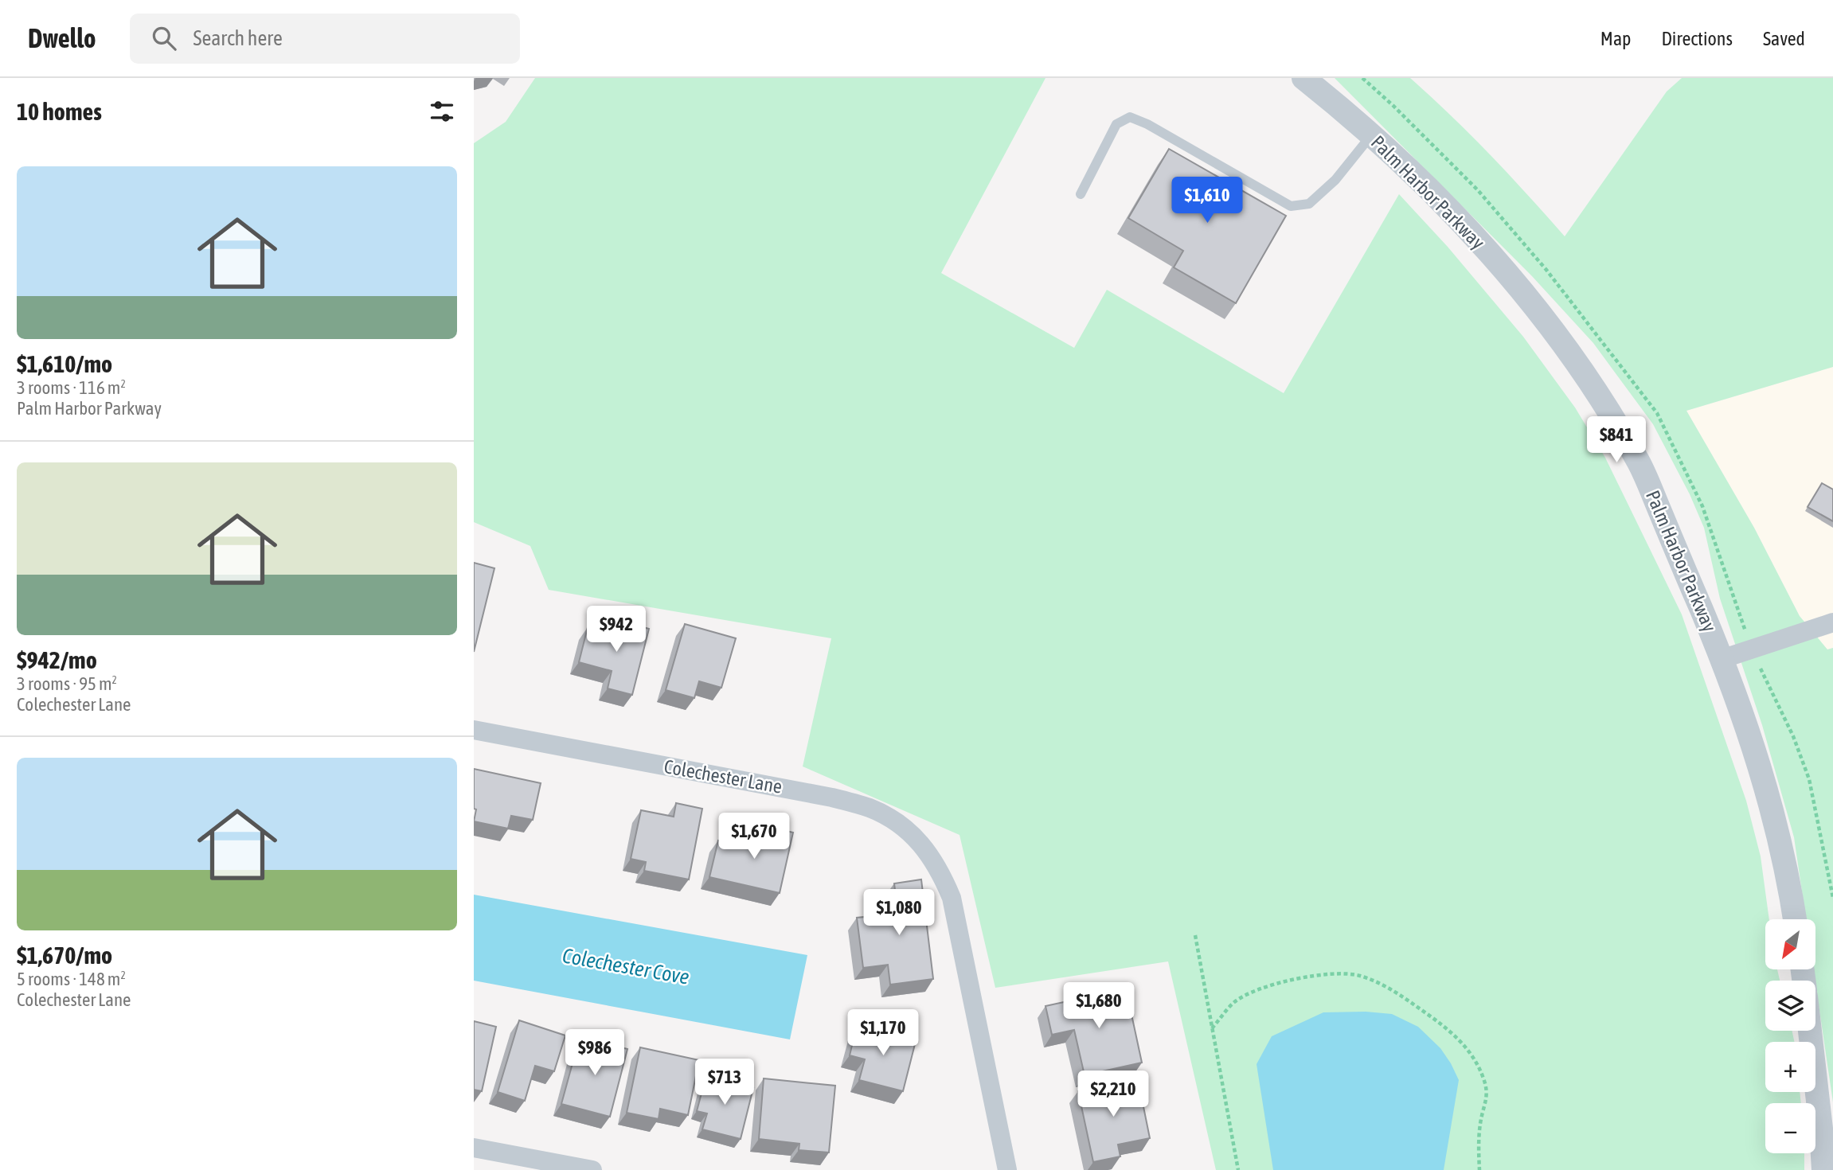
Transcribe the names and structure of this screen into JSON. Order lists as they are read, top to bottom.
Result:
{
  "streets": {
    "street": ["Palm Harbor Parkway", "Colechester Lane"]
  },
  "water": ["Colechester Cove"],
  "north": "bottom left",
  "page": {
    "header": "Dwello",
    "search": "Search here",
    "nav": ["Map", "Directions", "Saved"],
    "heading": "10 homes",
    "list": [
      {
        "name": "$1,610/mo",
        "note": "3 rooms · 116 m² · Palm Harbor Parkway"
      },
      {
        "name": "$942/mo",
        "note": "3 rooms · 95 m² · Colechester Lane"
      },
      {
        "name": "$1,670/mo",
        "note": "5 rooms · 148 m² · Colechester Lane"
      }
    ],
    "price": [
      "$1,610",
      "$841",
      "$942",
      "$1,670",
      "$1,080",
      "$1,680",
      "$1,170",
      "$986",
      "$713",
      "$2,210"
    ],
    "map_buttons": ["+", "−"]
  }
}
